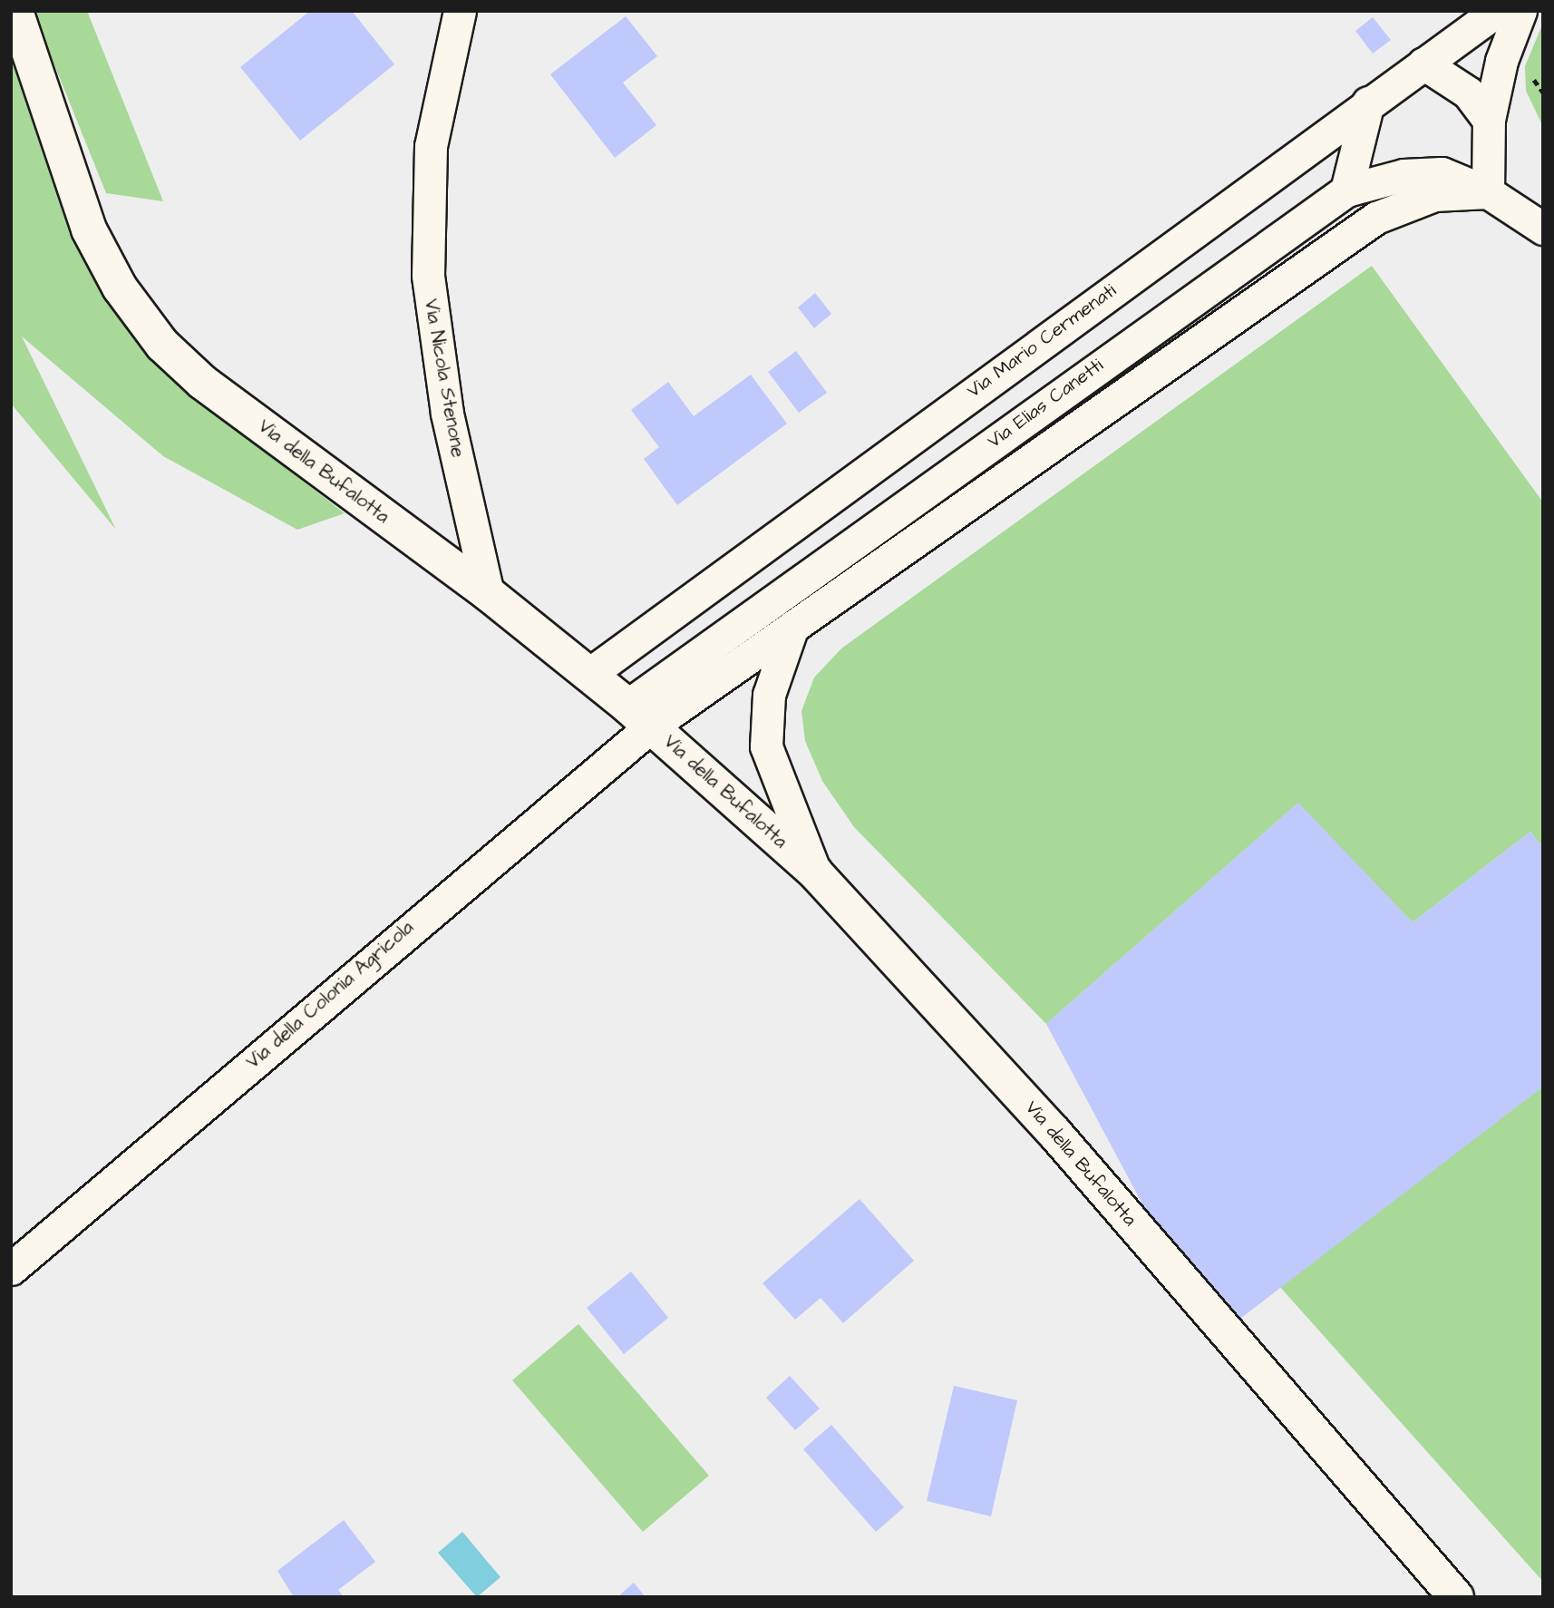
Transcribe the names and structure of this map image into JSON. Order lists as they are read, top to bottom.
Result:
{
  "streets": {
    "street": [
      "Via Mario Cermenati",
      "Via Nicola Stenone",
      "Via Elias Canetti",
      "Via della Bufalotta",
      "Via della Colonia Agricola"
    ]
  },
  "crossings": [
    ["Via Mario Cermenati", "Via della Bufalotta"],
    ["Via Nicola Stenone", "Via della Bufalotta"],
    ["Via Elias Canetti", "Via della Bufalotta"],
    ["Via Elias Canetti", "Via della Colonia Agricola"],
    ["Via della Bufalotta", "Via della Colonia Agricola"]
  ]
}
